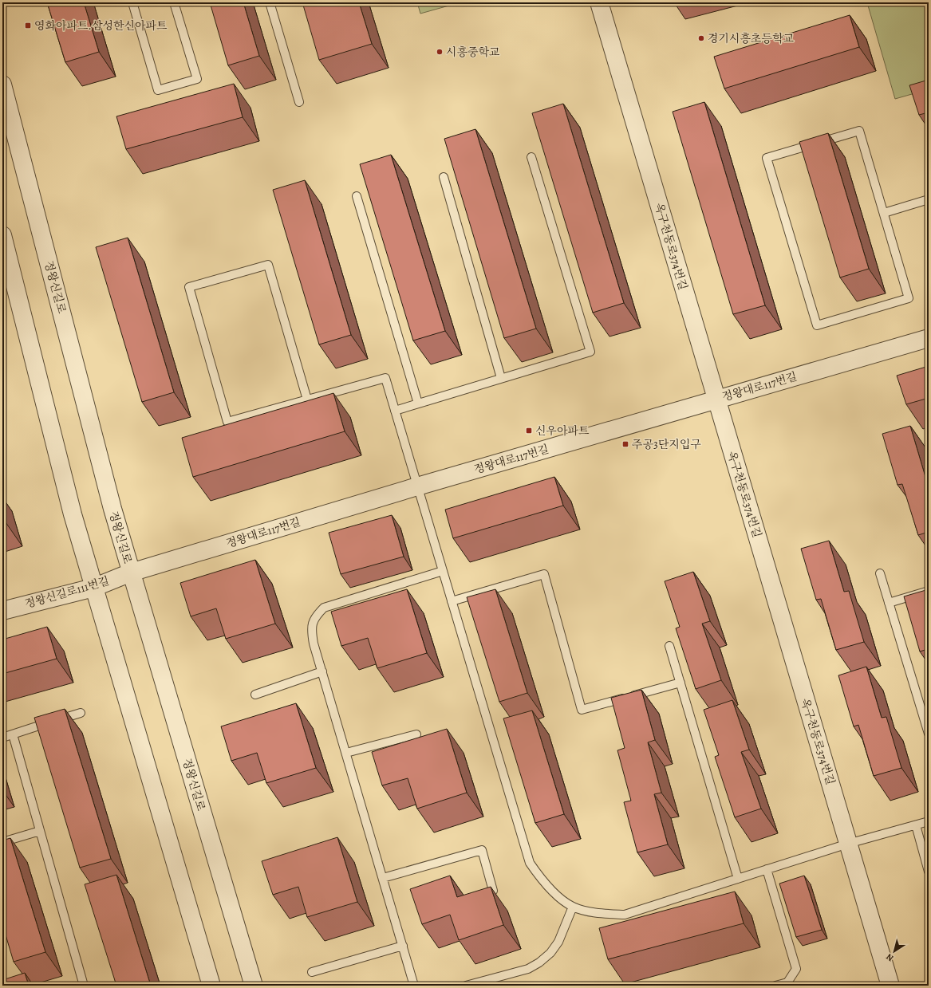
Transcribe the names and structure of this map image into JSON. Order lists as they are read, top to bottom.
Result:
{
  "streets": {
    "street": [
      "옥구천동로374번길",
      "정왕신길로",
      "정왕대로117번길",
      "정왕신길로111번길"
    ]
  },
  "crossings": [
    ["옥구천동로374번길", "정왕대로117번길"],
    ["정왕신길로", "정왕대로117번길"],
    ["정왕신길로", "정왕신길로111번길"],
    ["정왕대로117번길", "정왕신길로111번길"]
  ],
  "places": {
    "transit": ["영화아파트.삼성한신아파트", "신우아파트", "주공3단지입구"],
    "other": ["경기시흥초등학교", "시흥중학교"]
  },
  "north": "bottom left"
}
